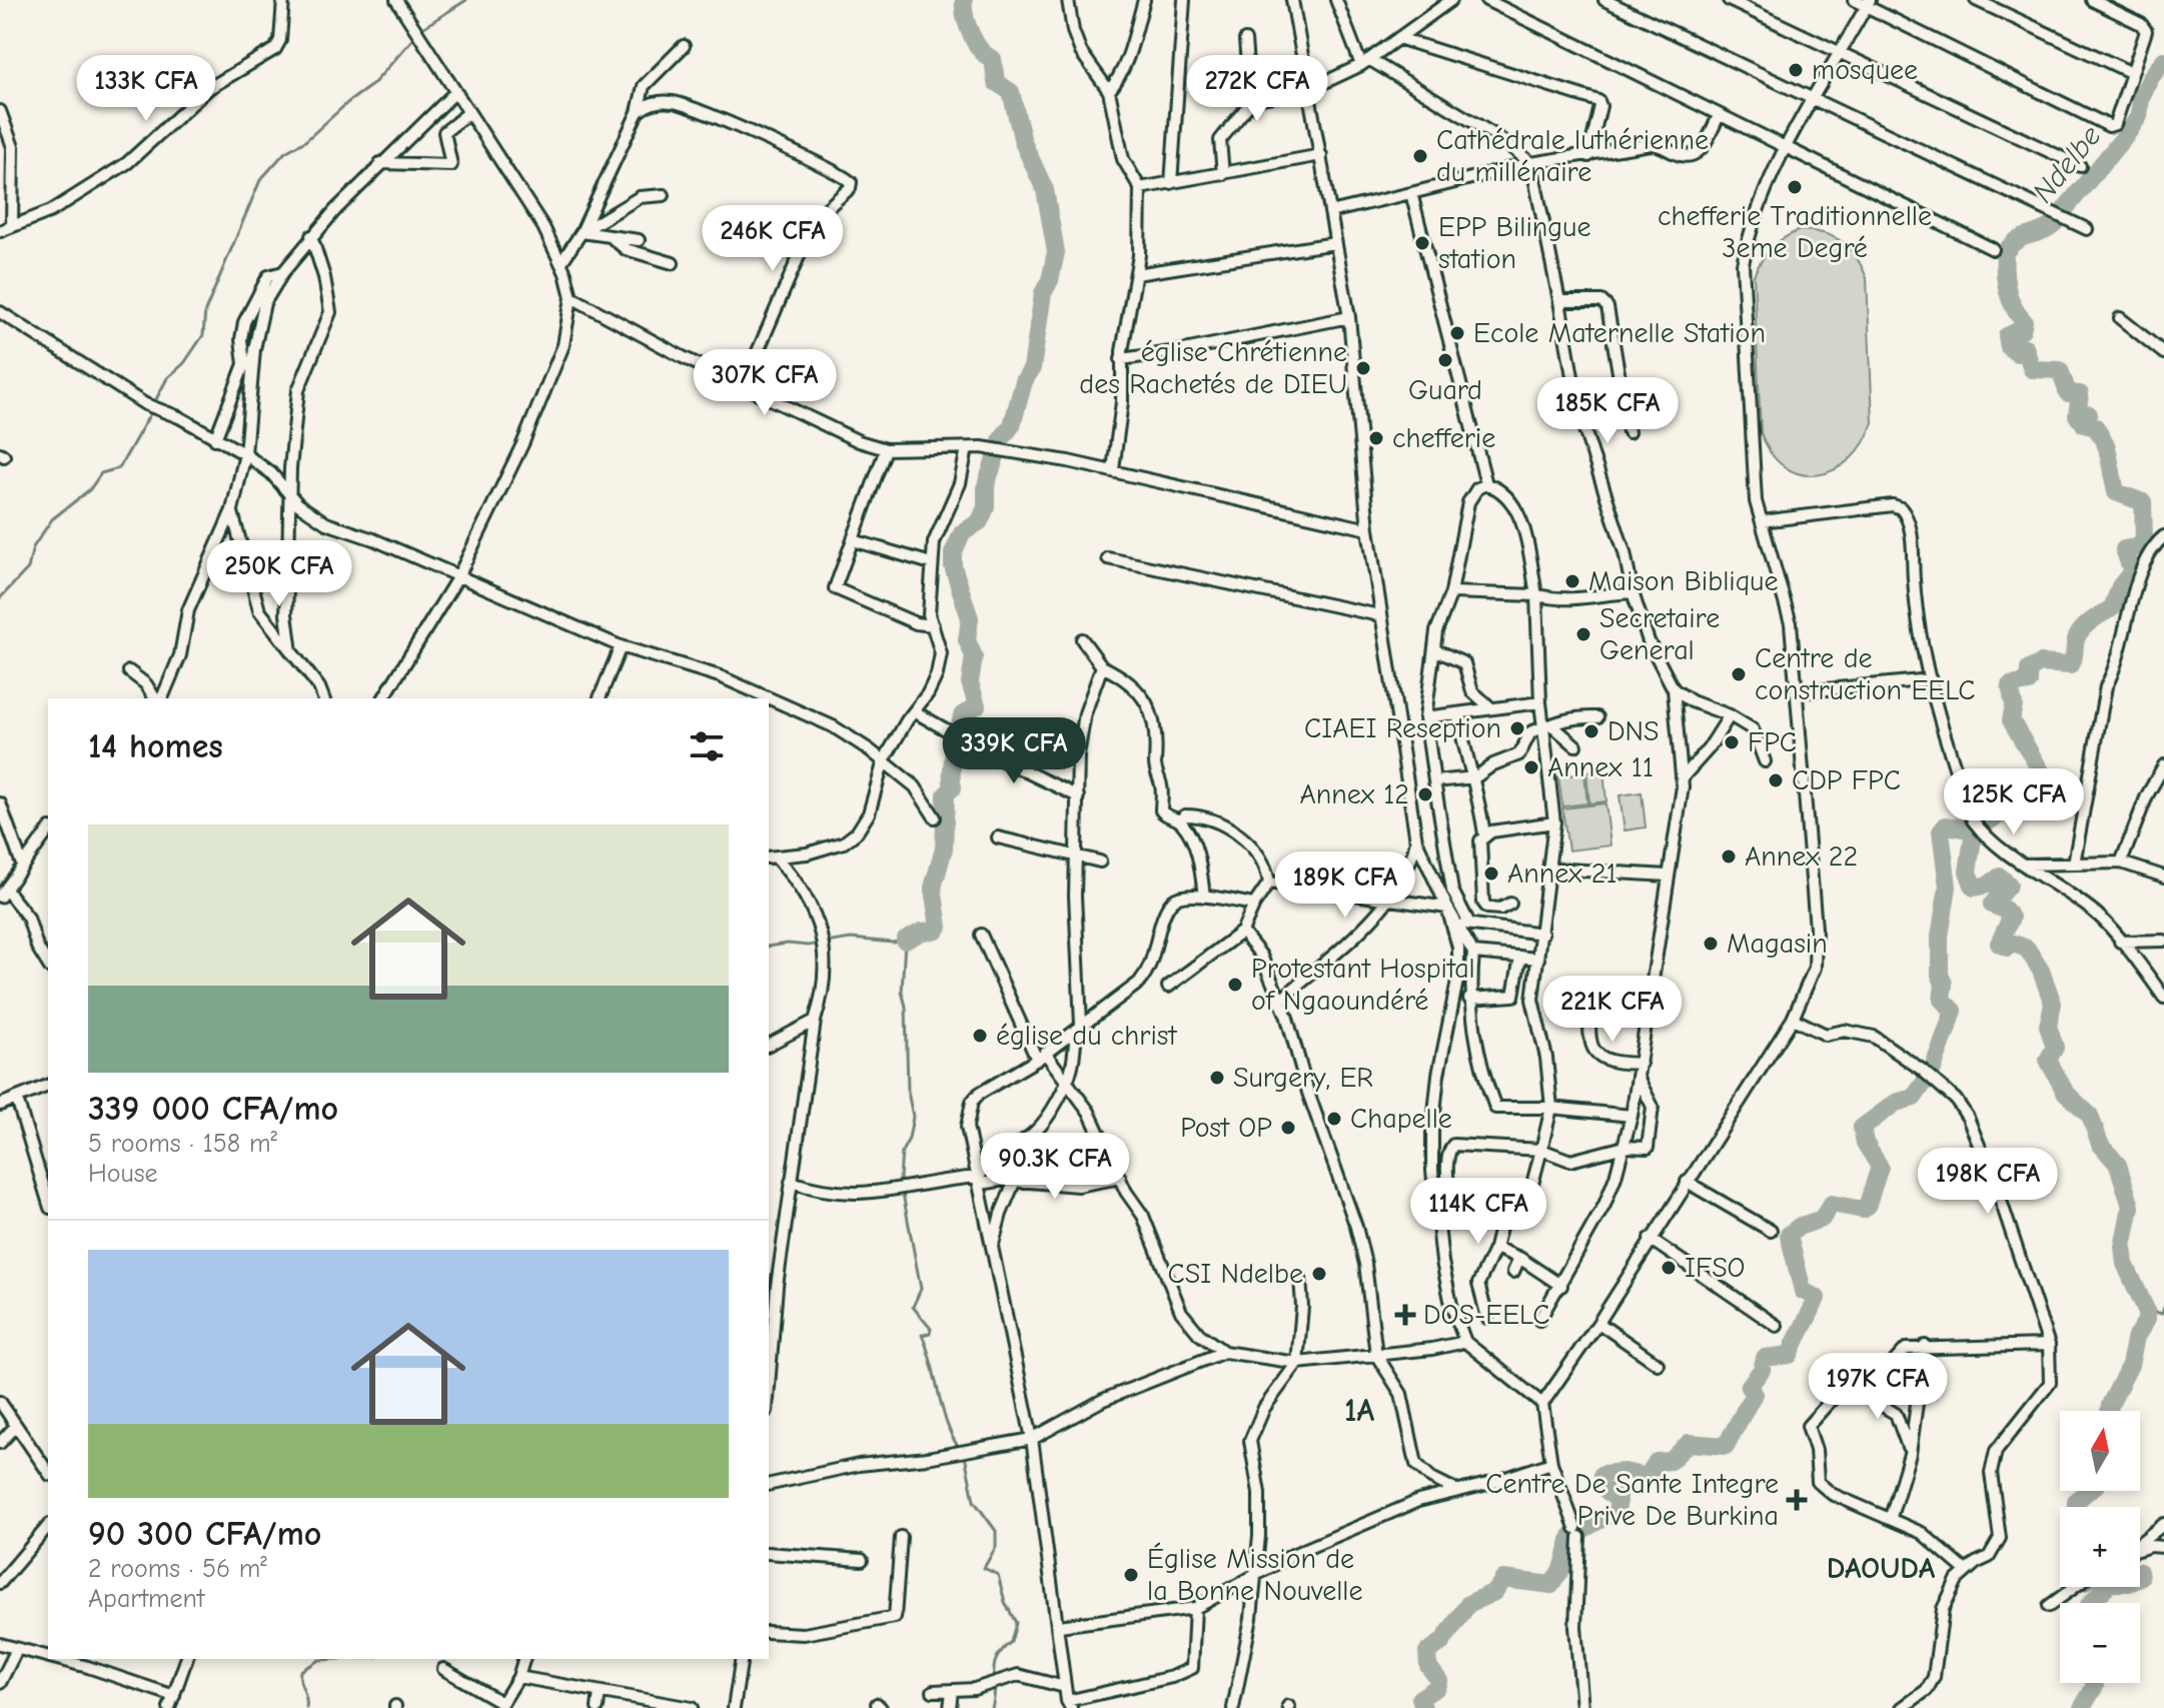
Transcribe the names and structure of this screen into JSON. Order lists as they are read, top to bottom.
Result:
{
  "districts": ["1A", "DAOUDA"],
  "water": ["Ndelbe"],
  "places": {
    "other": [
      "mosquee",
      "Cathédrale luthérienne du millénaire",
      "chefferie Traditionnelle 3eme Degré",
      "EPP Bilingue station",
      "Ecole Maternelle Station",
      "Guard",
      "église Chrétienne des Rachetés de DIEU",
      "chefferie",
      "Maison Biblique",
      "Secretaire General",
      "Centre de construction EELC",
      "CIAEI Reseption",
      "DNS",
      "FPC",
      "Annex 11",
      "CDP FPC",
      "Annex 12",
      "Annex 22",
      "Annex 21",
      "Magasin",
      "Protestant Hospital of Ngaoundéré",
      "église du christ",
      "Surgery, ER",
      "Chapelle",
      "Post OP",
      "IFSO",
      "CSI Ndelbe",
      "Église Mission de la Bonne Nouvelle"
    ],
    "health": ["DOS-EELC", "Centre De Sante Integre Prive De Burkina"]
  },
  "north": "top",
  "page": {
    "price": [
      "133K CFA",
      "272K CFA",
      "246K CFA",
      "307K CFA",
      "185K CFA",
      "250K CFA",
      "339K CFA",
      "125K CFA",
      "189K CFA",
      "221K CFA",
      "90.3K CFA",
      "198K CFA",
      "114K CFA",
      "197K CFA"
    ],
    "heading": "14 homes",
    "list": [
      {
        "name": "339 000 CFA/mo",
        "note": "5 rooms · 158 m² · House"
      },
      {
        "name": "90 300 CFA/mo",
        "note": "2 rooms · 56 m² · Apartment"
      }
    ],
    "map_buttons": ["+", "−"]
  }
}
